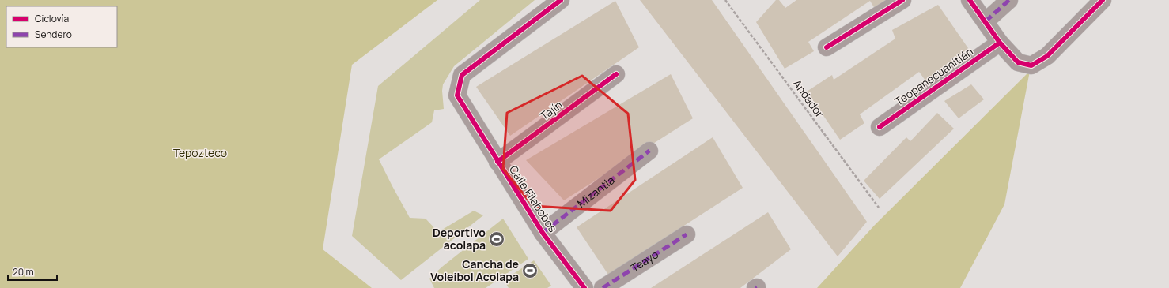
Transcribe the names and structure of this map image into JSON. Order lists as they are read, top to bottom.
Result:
{
  "streets": {
    "street": [
      "Teopanecuanitlán",
      "Tajín",
      "Mizantla",
      "Calle Filabobos",
      "Teayo"
    ],
    "path": ["Andador"]
  },
  "crossings": [
    ["Tajín", "Calle Filabobos"],
    ["Mizantla", "Calle Filabobos"]
  ],
  "parks": ["Tepozteco"],
  "places": {
    "sports": ["Deportivo acolapa", "Cancha de Voleibol Acolapa"]
  },
  "legend": ["Ciclovía", "Sendero"],
  "scale_bar": "20 m"
}
